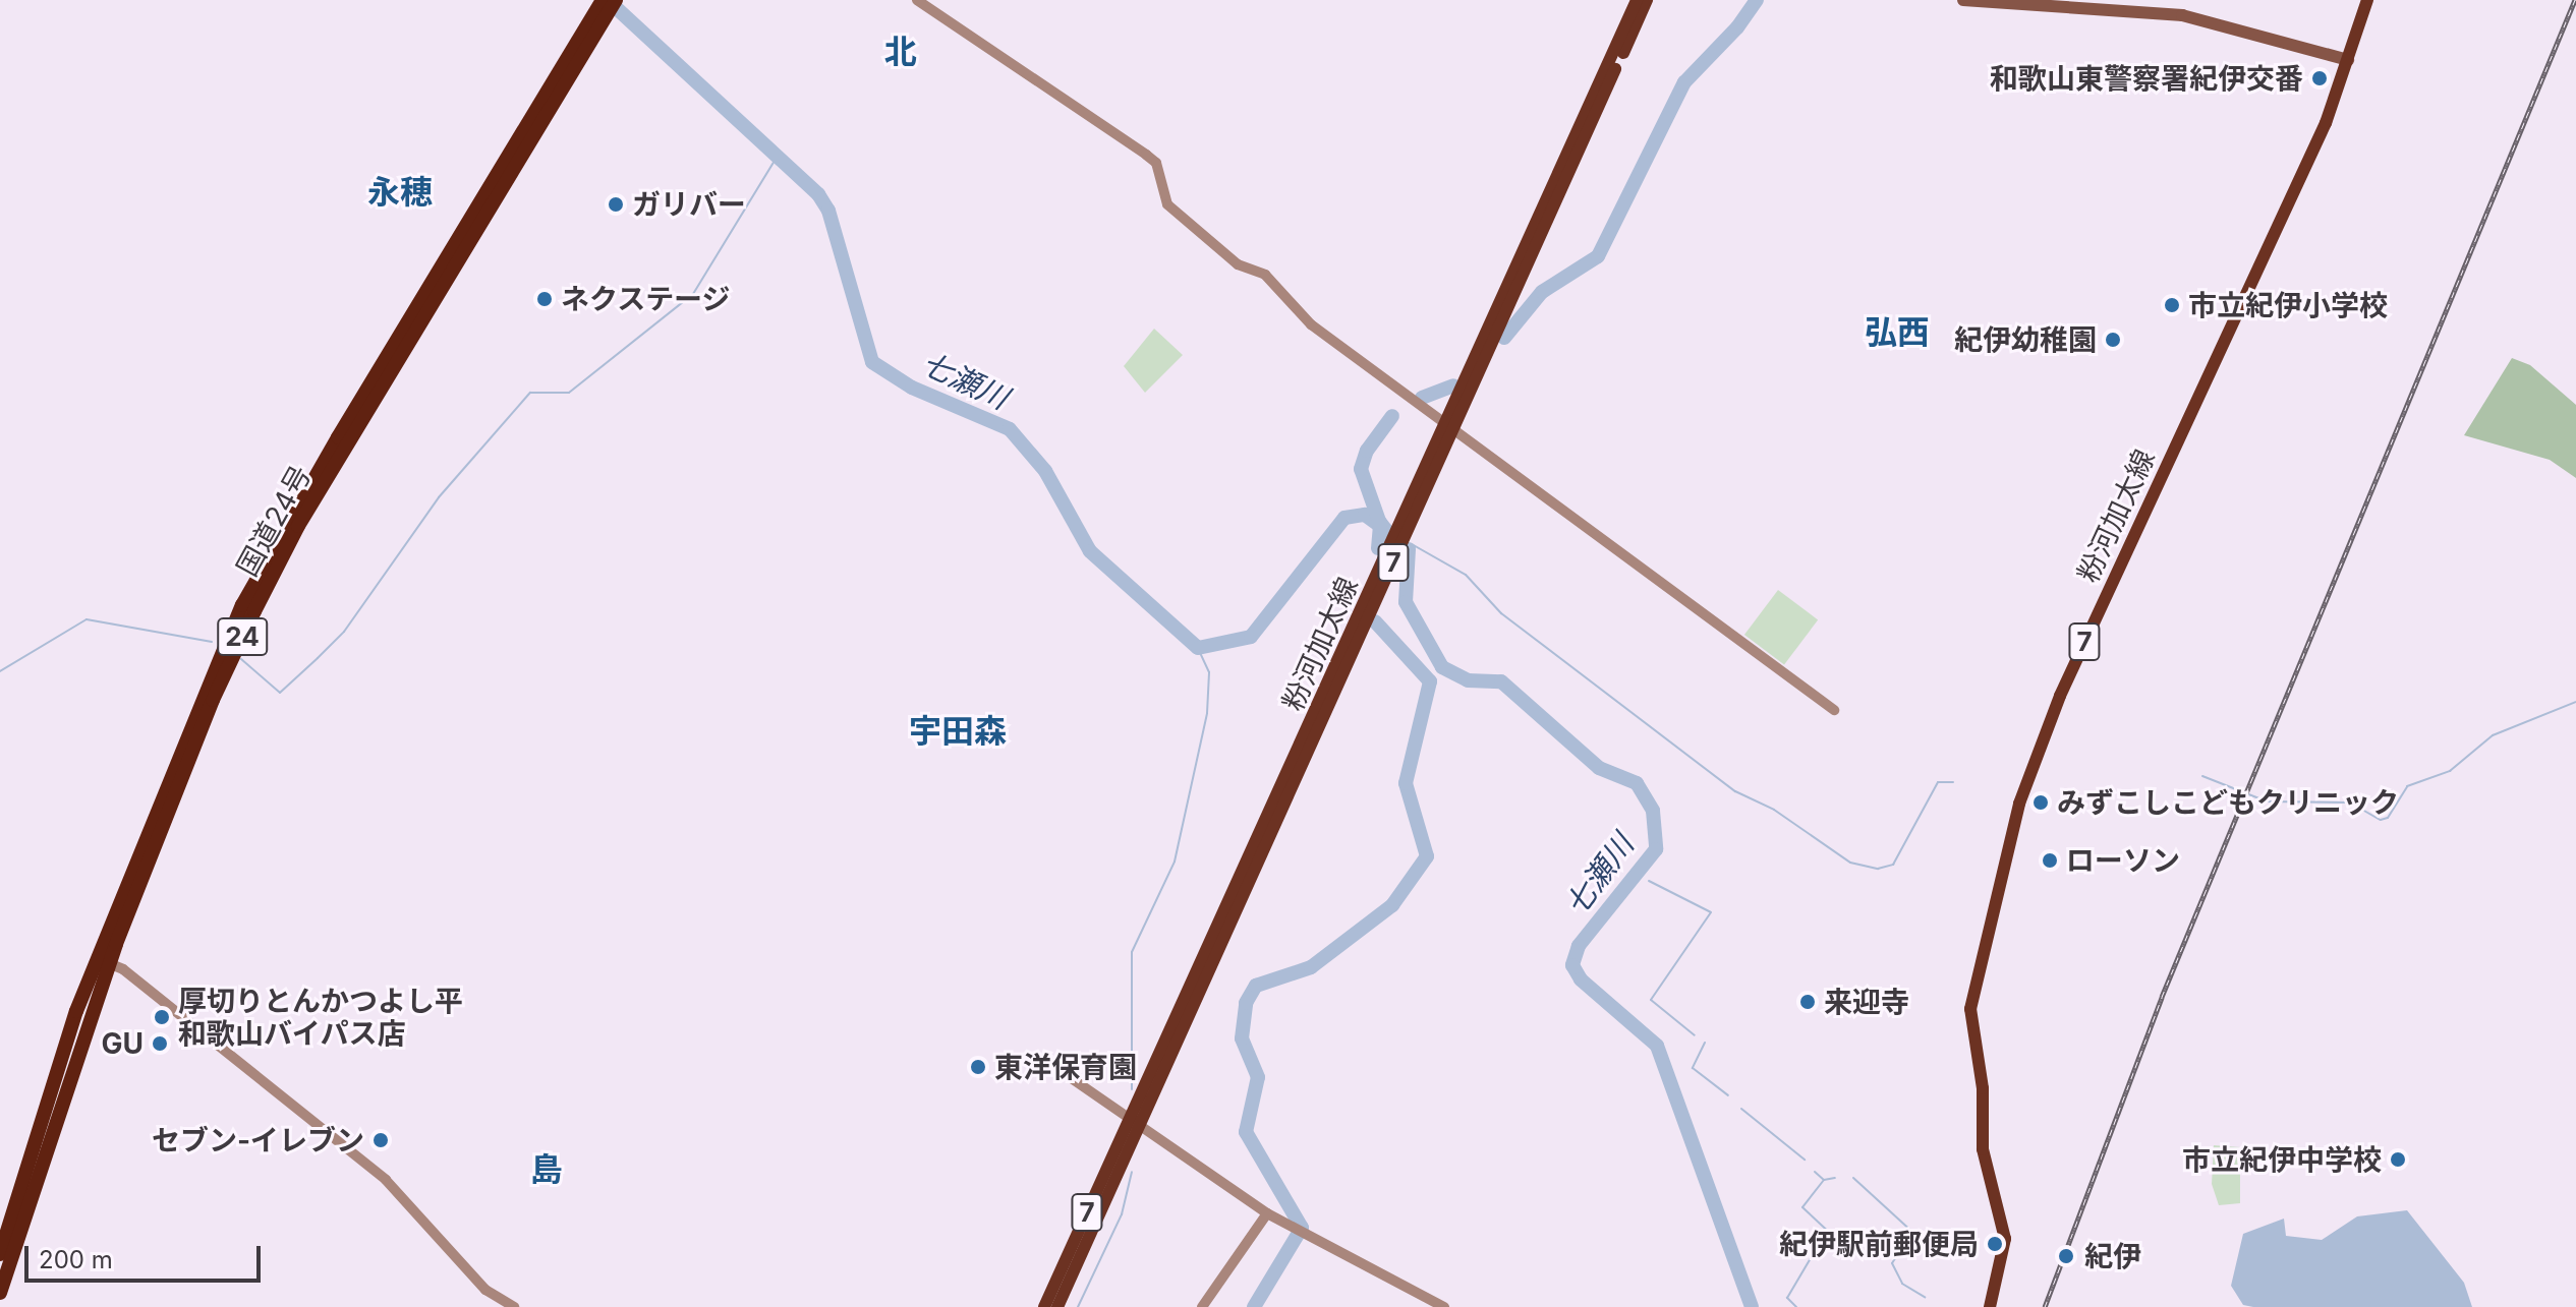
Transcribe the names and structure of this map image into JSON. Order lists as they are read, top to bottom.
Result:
{
  "streets": {
    "highway": ["国道24号", "24"],
    "main road": ["粉河加太線", "7"]
  },
  "districts": [
    "北",
    "永穂",
    "弘西",
    "宇田森",
    "島"
  ],
  "water": ["七瀬川"],
  "places": [
    "和歌山東警察署紀伊交番",
    "ガリバー",
    "ネクステージ",
    "市立紀伊小学校",
    "紀伊幼稚園",
    "みずこしこどもクリニック",
    "ローソン",
    "来迎寺",
    "厚切りとんかつよし平 和歌山バイパス店",
    "GU",
    "東洋保育園",
    "セブン-イレブン",
    "市立紀伊中学校",
    "紀伊駅前郵便局",
    "紀伊"
  ],
  "scale_bar": "200 m"
}
